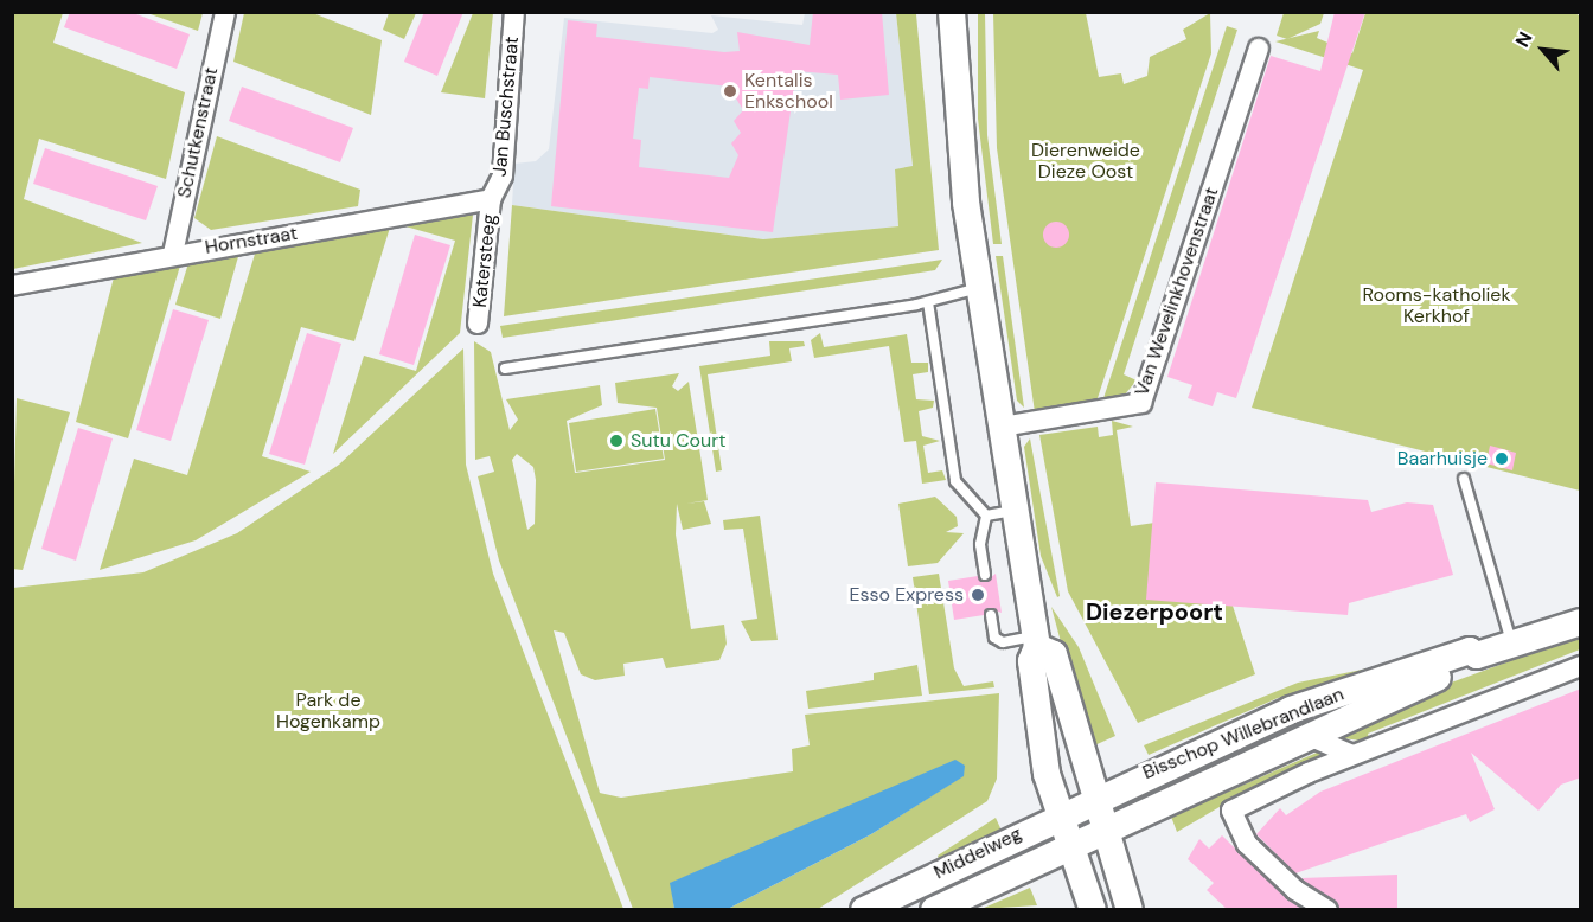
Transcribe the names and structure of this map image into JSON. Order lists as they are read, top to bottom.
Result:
{
  "streets": {
    "main road": ["Bisschop Willebrandlaan", "Middelweg"],
    "street": [
      "Jan Buschstraat",
      "Schutkenstraat",
      "Hornstraat",
      "Katersteeg",
      "Van Wevelinkhovenstraat"
    ]
  },
  "crossings": [
    ["Jan Buschstraat", "Hornstraat"],
    ["Jan Buschstraat", "Katersteeg"],
    ["Schutkenstraat", "Hornstraat"],
    ["Hornstraat", "Katersteeg"],
    ["Bisschop Willebrandlaan", "Middelweg"]
  ],
  "districts": ["Diezerpoort"],
  "parks": ["Dierenweide Dieze Oost", "Rooms-katholiek Kerkhof", "Park de Hogenkamp"],
  "places": [
    "Kentalis Enkschool",
    "Sutu Court",
    "Baarhuisje",
    "Esso Express"
  ],
  "north": "top left"
}
